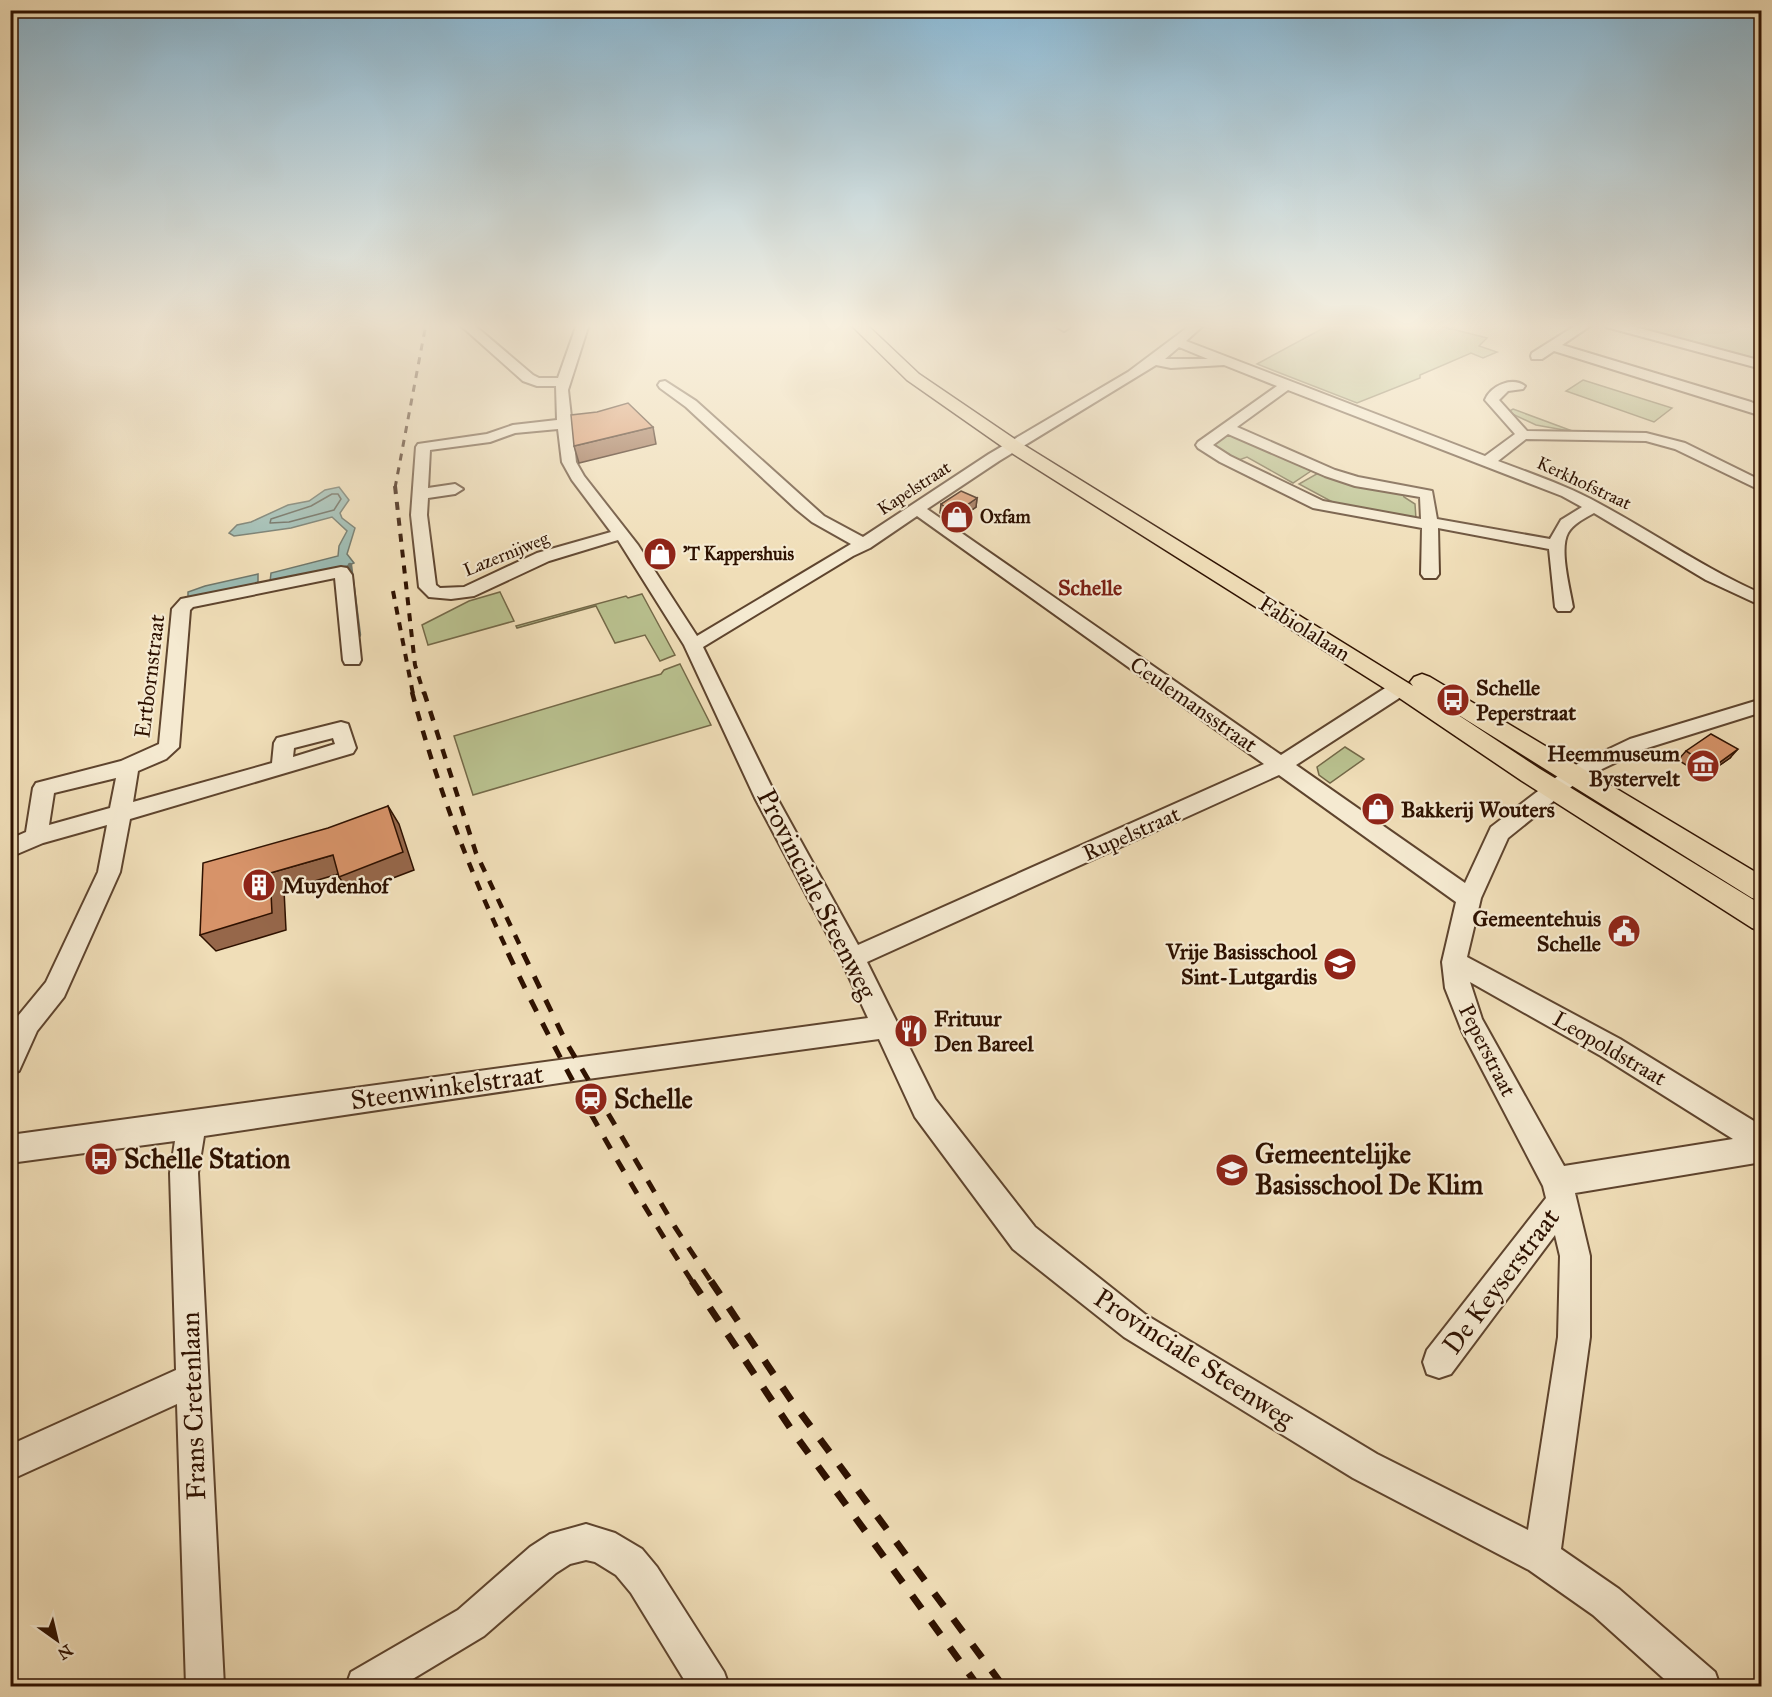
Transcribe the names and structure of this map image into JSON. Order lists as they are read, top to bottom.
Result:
{
  "streets": {
    "main road": ["Fabiolalaan"],
    "street": [
      "Kerkhofstraat",
      "Kapelstraat",
      "Lazernijweg",
      "Ertbornstraat",
      "Ceulemansstraat",
      "Rupelstraat",
      "Provinciale Steenweg",
      "Leopoldstraat",
      "Peperstraat",
      "Steenwinkelstraat",
      "De Keyserstraat",
      "Frans Cretenlaan"
    ]
  },
  "crossings": [
    ["Kapelstraat", "Fabiolalaan"],
    ["Kapelstraat", "Ceulemansstraat"],
    ["Kapelstraat", "Provinciale Steenweg"],
    ["Lazernijweg", "Provinciale Steenweg"],
    ["Fabiolalaan", "Rupelstraat"],
    ["Fabiolalaan", "Peperstraat"],
    ["Ceulemansstraat", "Rupelstraat"],
    ["Ceulemansstraat", "Peperstraat"],
    ["Rupelstraat", "Provinciale Steenweg"],
    ["Provinciale Steenweg", "Peperstraat"],
    ["Provinciale Steenweg", "Steenwinkelstraat"],
    ["Leopoldstraat", "Peperstraat"],
    ["Peperstraat", "De Keyserstraat"],
    ["Steenwinkelstraat", "Frans Cretenlaan"]
  ],
  "districts": ["Schelle"],
  "places": {
    "shop": ["Oxfam", "'T Kappershuis", "Bakkerij Wouters"],
    "bus stop": ["Schelle Peperstraat", "Schelle Station"],
    "museum": ["Heemmuseum Bystervelt"],
    "building": ["Muydenhof"],
    "public building": ["Gemeentehuis Schelle"],
    "school or university": ["Vrije Basisschool Sint-Lutgardis", "Gemeentelijke Basisschool De Klim"],
    "restaurant": ["Frituur Den Bareel"],
    "station": ["Schelle"]
  },
  "north": "bottom right"
}
